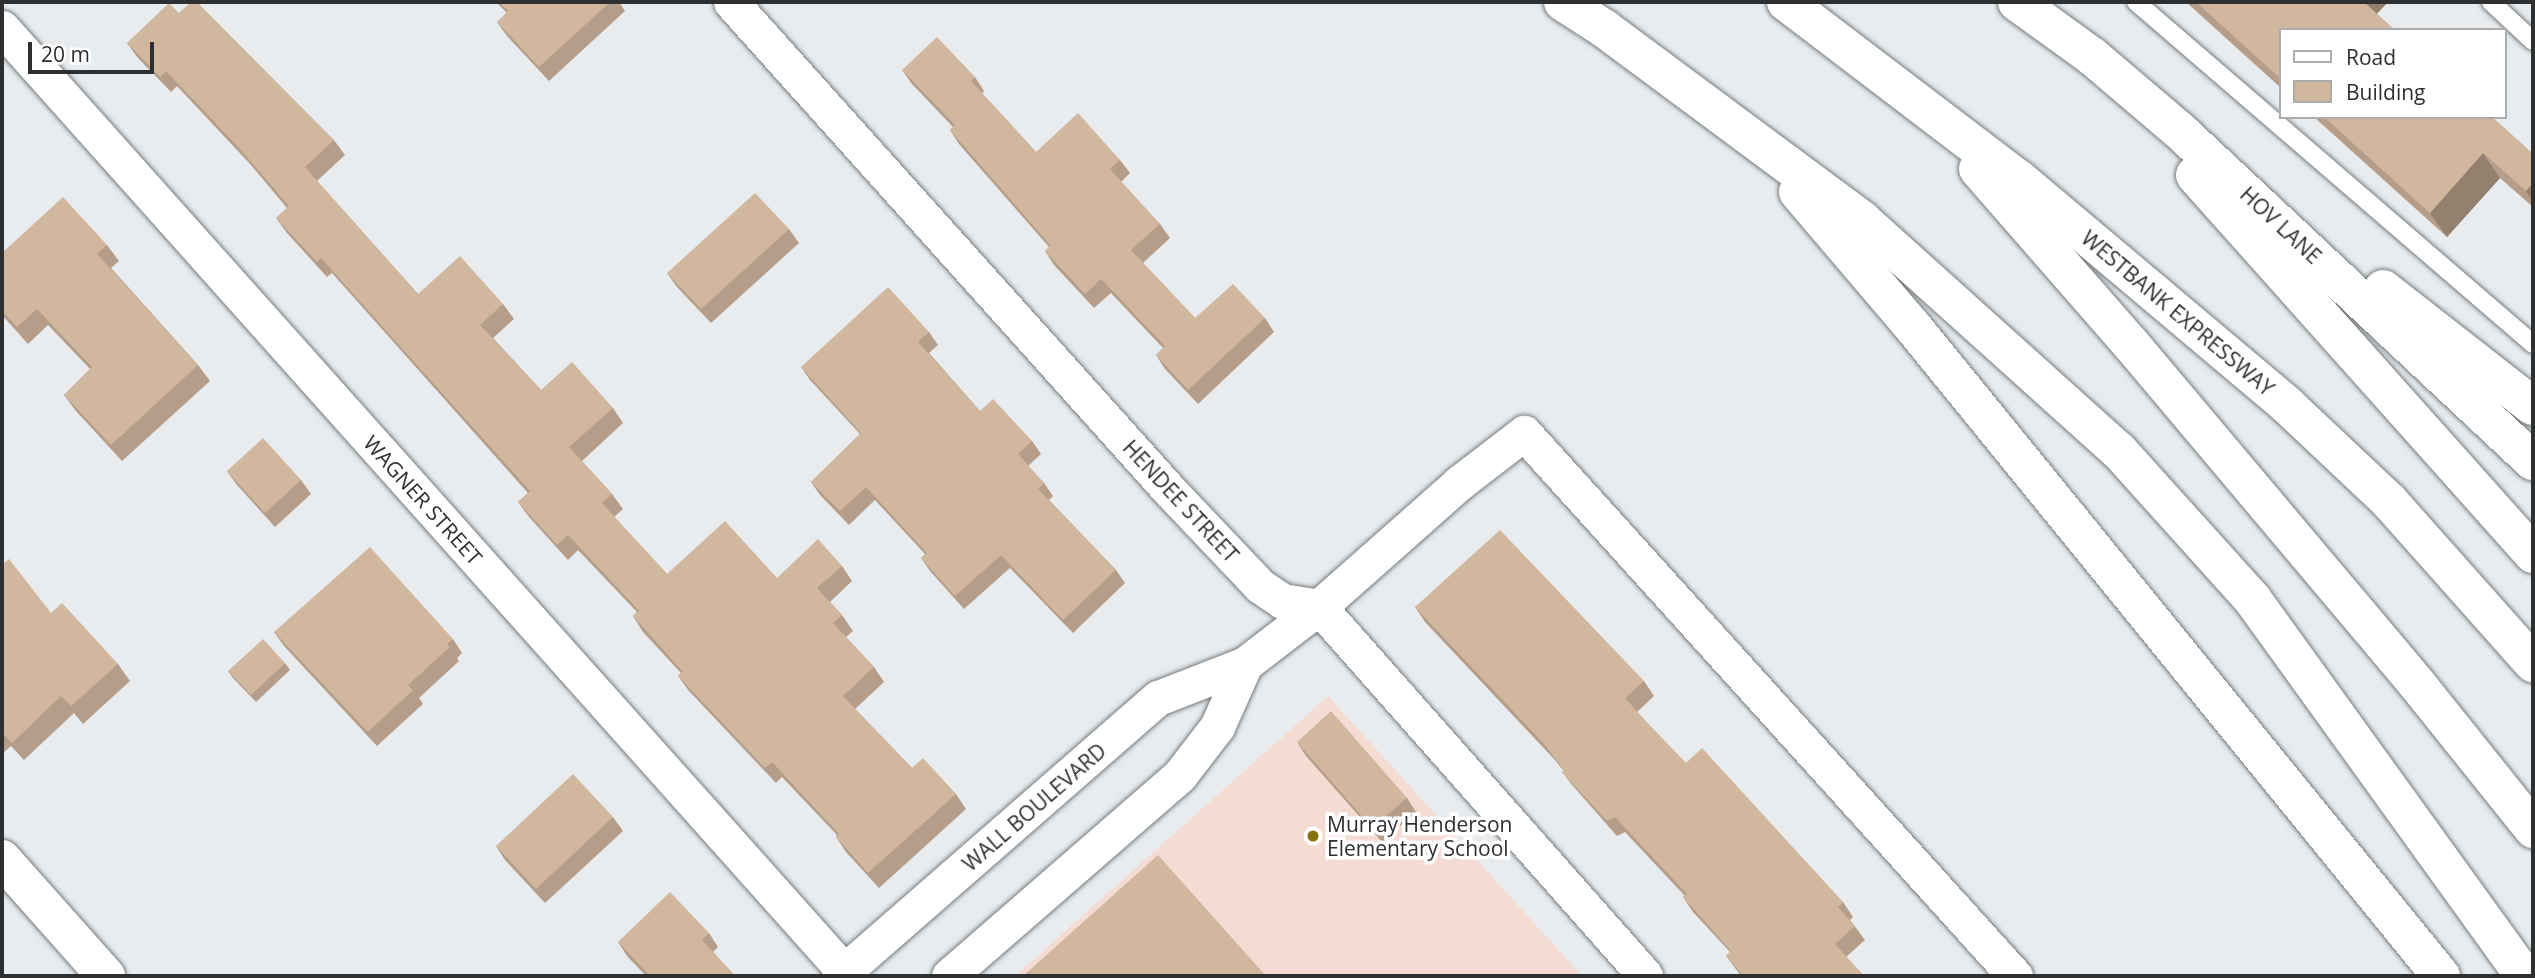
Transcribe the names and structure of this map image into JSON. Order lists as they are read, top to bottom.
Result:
{
  "streets": {
    "main road": ["HOV LANE", "WESTBANK EXPRESSWAY"],
    "street": ["WAGNER STREET", "HENDEE STREET", "WALL BOULEVARD"]
  },
  "crossings": [
    ["WAGNER STREET", "WALL BOULEVARD"],
    ["HENDEE STREET", "WALL BOULEVARD"]
  ],
  "places": ["Murray Henderson Elementary School"],
  "legend": ["Road", "Building"],
  "scale_bar": "20 m"
}
